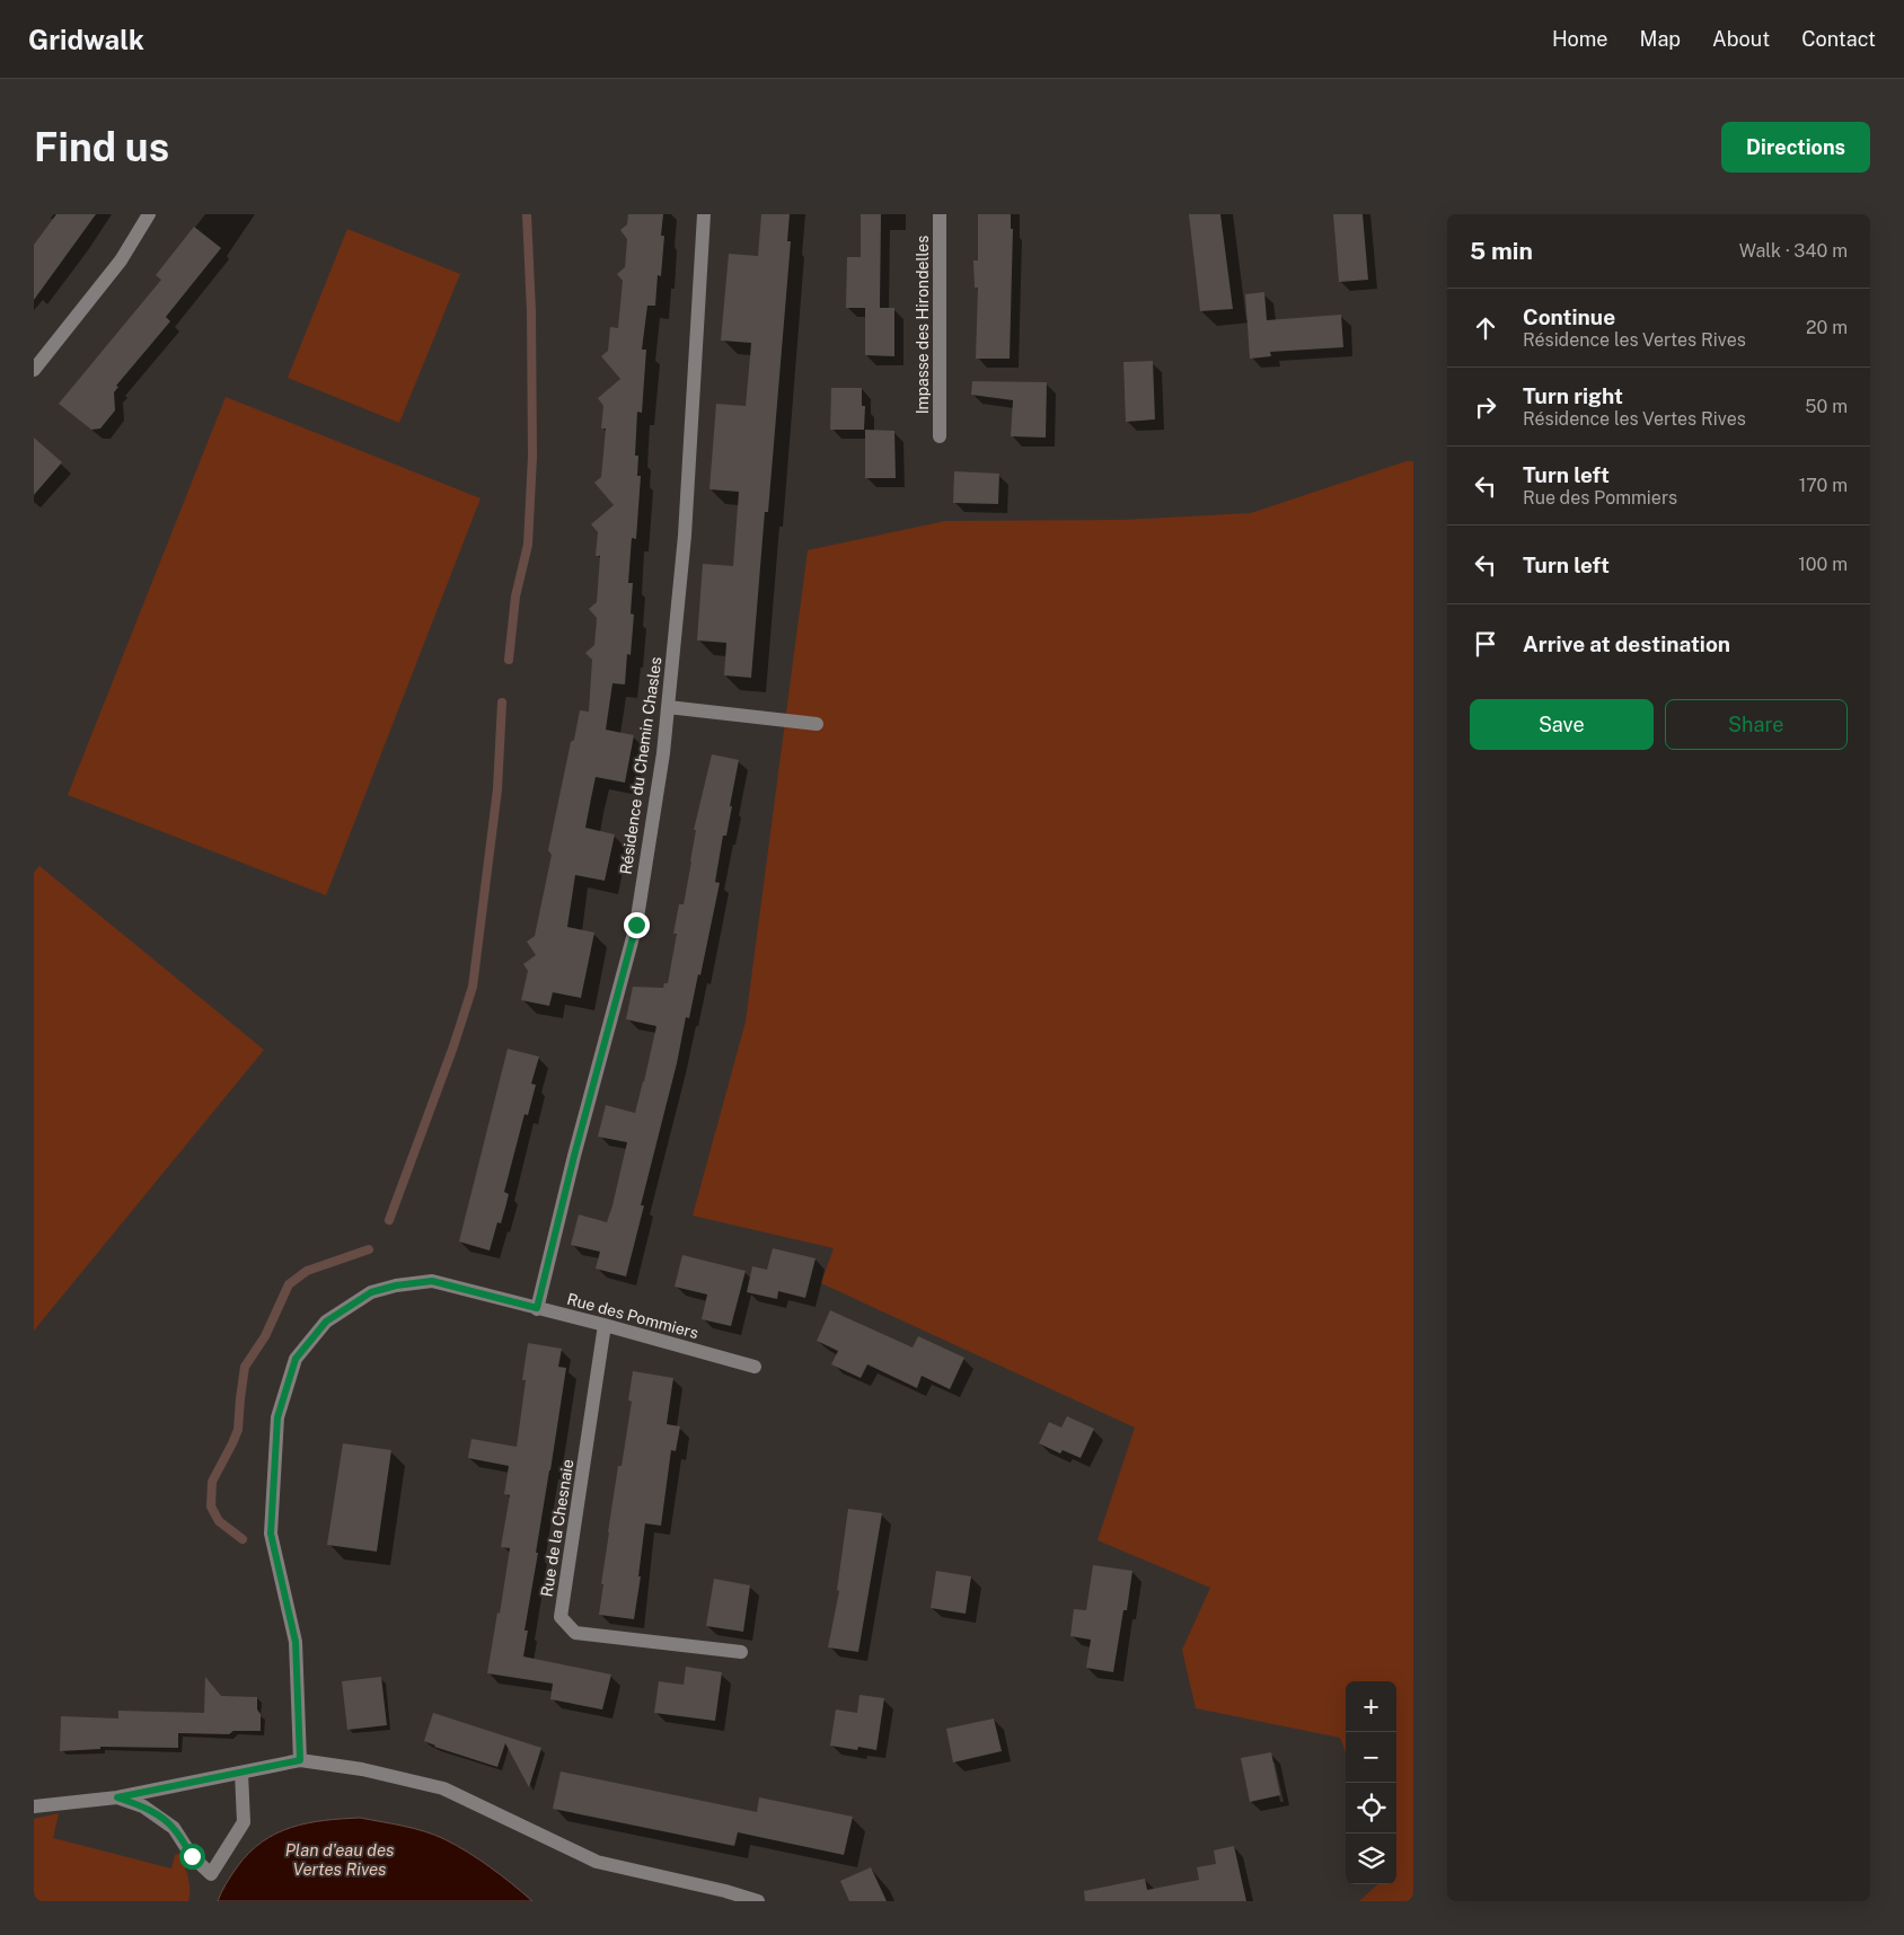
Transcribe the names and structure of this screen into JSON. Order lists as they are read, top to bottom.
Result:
{
  "streets": {
    "street": [
      "Impasse des Hirondelles",
      "Résidence du Chemin Chasles",
      "Rue des Pommiers",
      "Rue de la Chesnaie"
    ]
  },
  "crossings": [
    ["Résidence du Chemin Chasles", "Rue des Pommiers"],
    ["Rue des Pommiers", "Rue de la Chesnaie"]
  ],
  "water": ["Plan d'eau des Vertes Rives"],
  "page": {
    "header": "Gridwalk",
    "nav": [
      "Home",
      "Map",
      "About",
      "Contact"
    ],
    "buttons": [
      "Directions",
      ["Save", "Share"]
    ],
    "title": "Find us",
    "heading": ["5 min", "Walk · 340 m"],
    "list": [
      ["Continue", "Résidence les Vertes Rives", "20 m"],
      ["Turn right", "Résidence les Vertes Rives", "50 m"],
      ["Turn left", "Rue des Pommiers", "170 m"],
      ["Turn left", "100 m"],
      "Arrive at destination"
    ],
    "map_buttons": ["+", "−"]
  }
}
